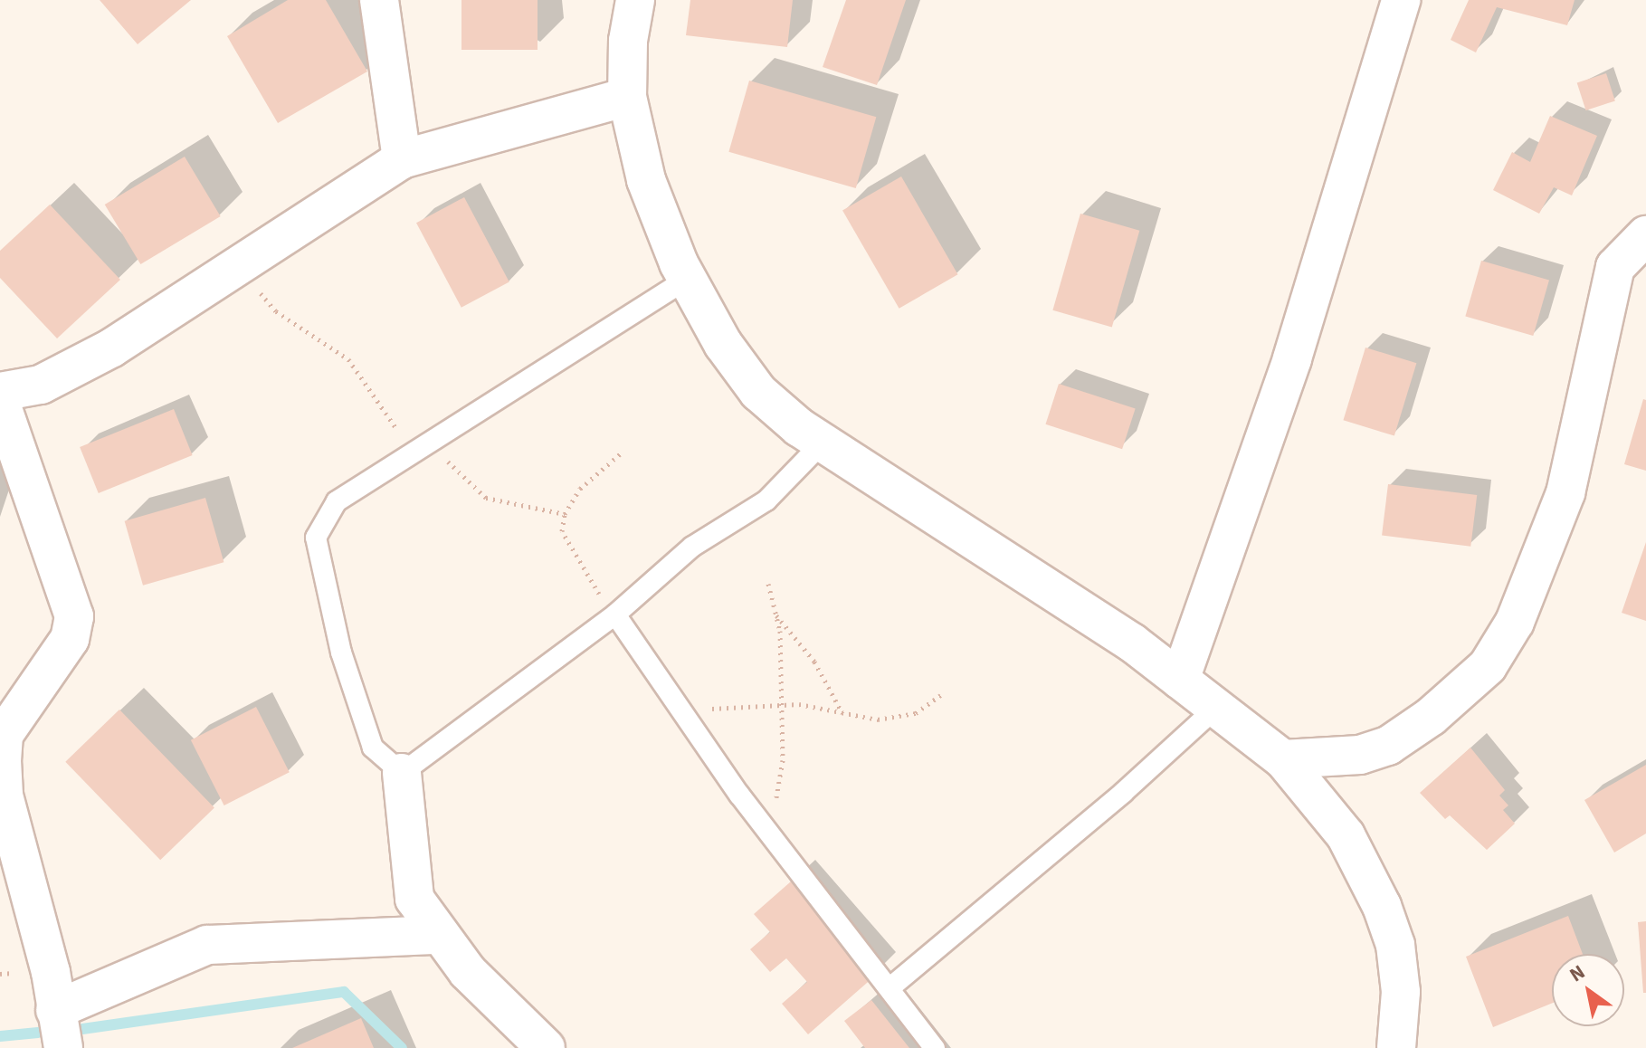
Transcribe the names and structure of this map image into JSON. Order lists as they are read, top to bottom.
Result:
{
  "north": "top left"
}
